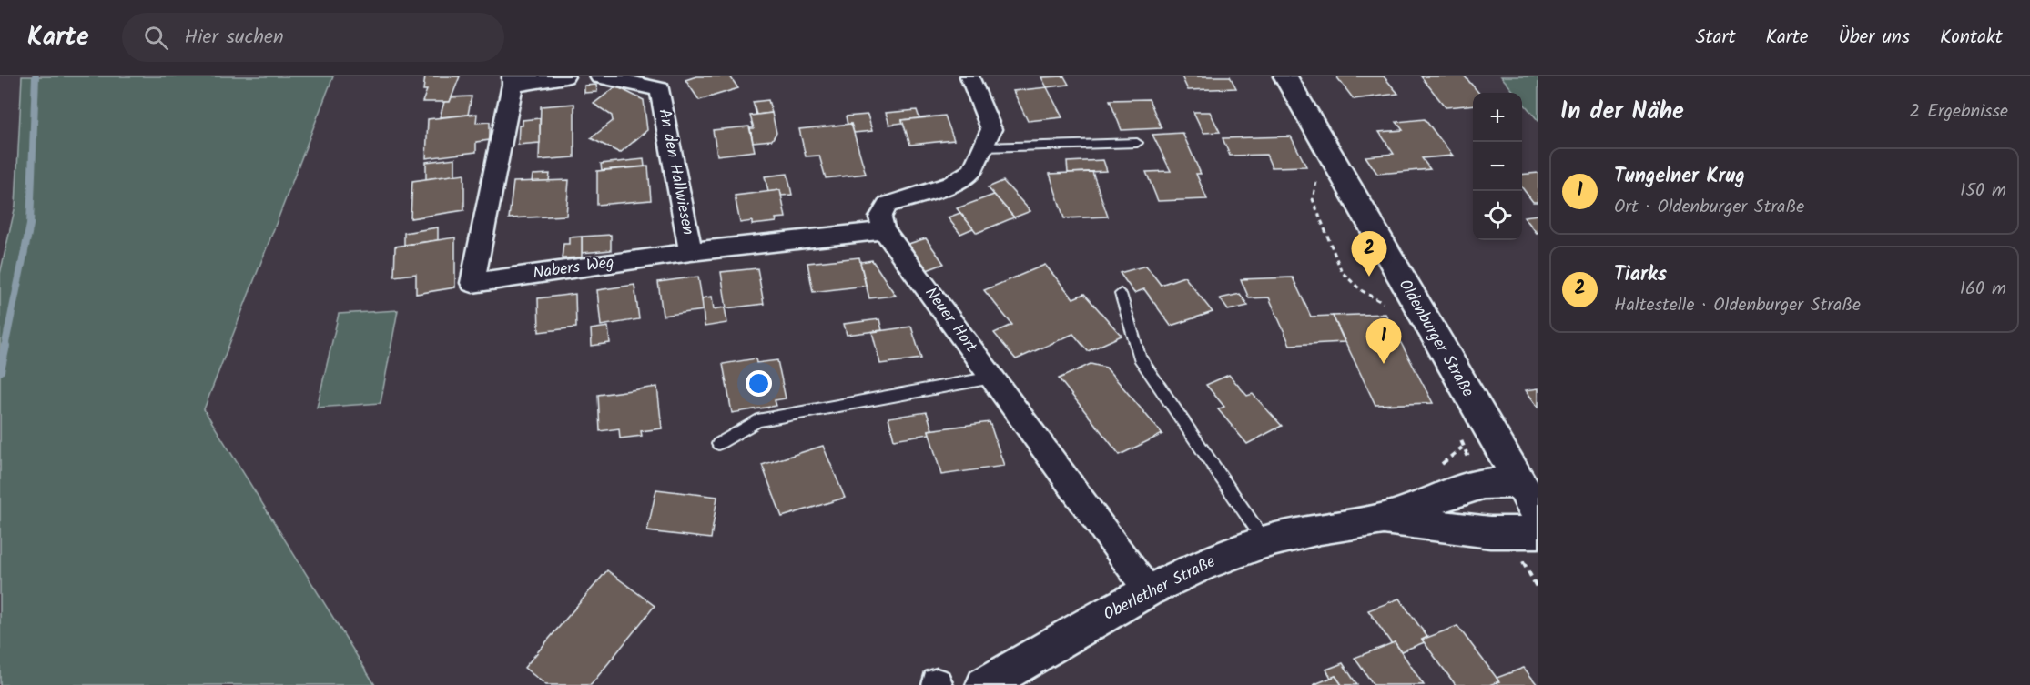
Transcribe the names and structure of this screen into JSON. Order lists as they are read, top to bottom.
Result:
{
  "streets": {
    "street": [
      "An den Hallwiesen",
      "Nabers Weg",
      "Neuer Hort",
      "Oldenburger Straße",
      "Oberlether Straße"
    ]
  },
  "crossings": [
    ["An den Hallwiesen", "Nabers Weg"],
    ["Nabers Weg", "Neuer Hort"],
    ["Neuer Hort", "Oberlether Straße"],
    ["Oldenburger Straße", "Oberlether Straße"]
  ],
  "page": {
    "header": "Karte",
    "search": "Hier suchen",
    "nav": [
      "Start",
      "Karte",
      "Über uns",
      "Kontakt"
    ],
    "heading": ["In der Nähe", "2 Ergebnisse"],
    "map_buttons": ["+", "−"],
    "list": [
      {
        "mark": "1",
        "name": "Tungelner Krug",
        "note": "Ort · Oldenburger Straße",
        "value": "150 m"
      },
      {
        "mark": "2",
        "name": "Tiarks",
        "note": "Haltestelle · Oldenburger Straße",
        "value": "160 m"
      }
    ],
    "pins": ["2", "1"]
  }
}
